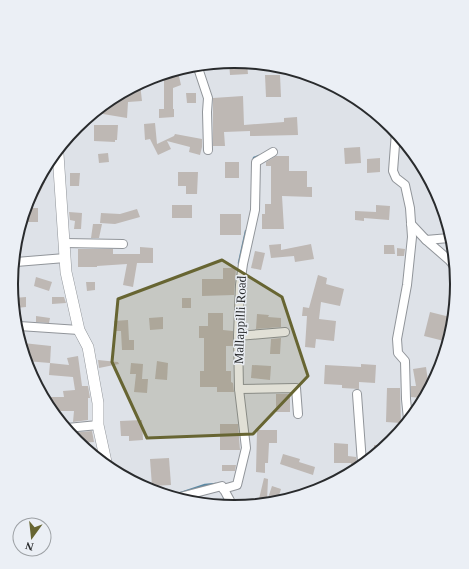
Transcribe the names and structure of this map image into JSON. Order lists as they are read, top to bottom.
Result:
{
  "streets": {
    "street": ["Mallappilli Road"]
  },
  "north": "bottom"
}
